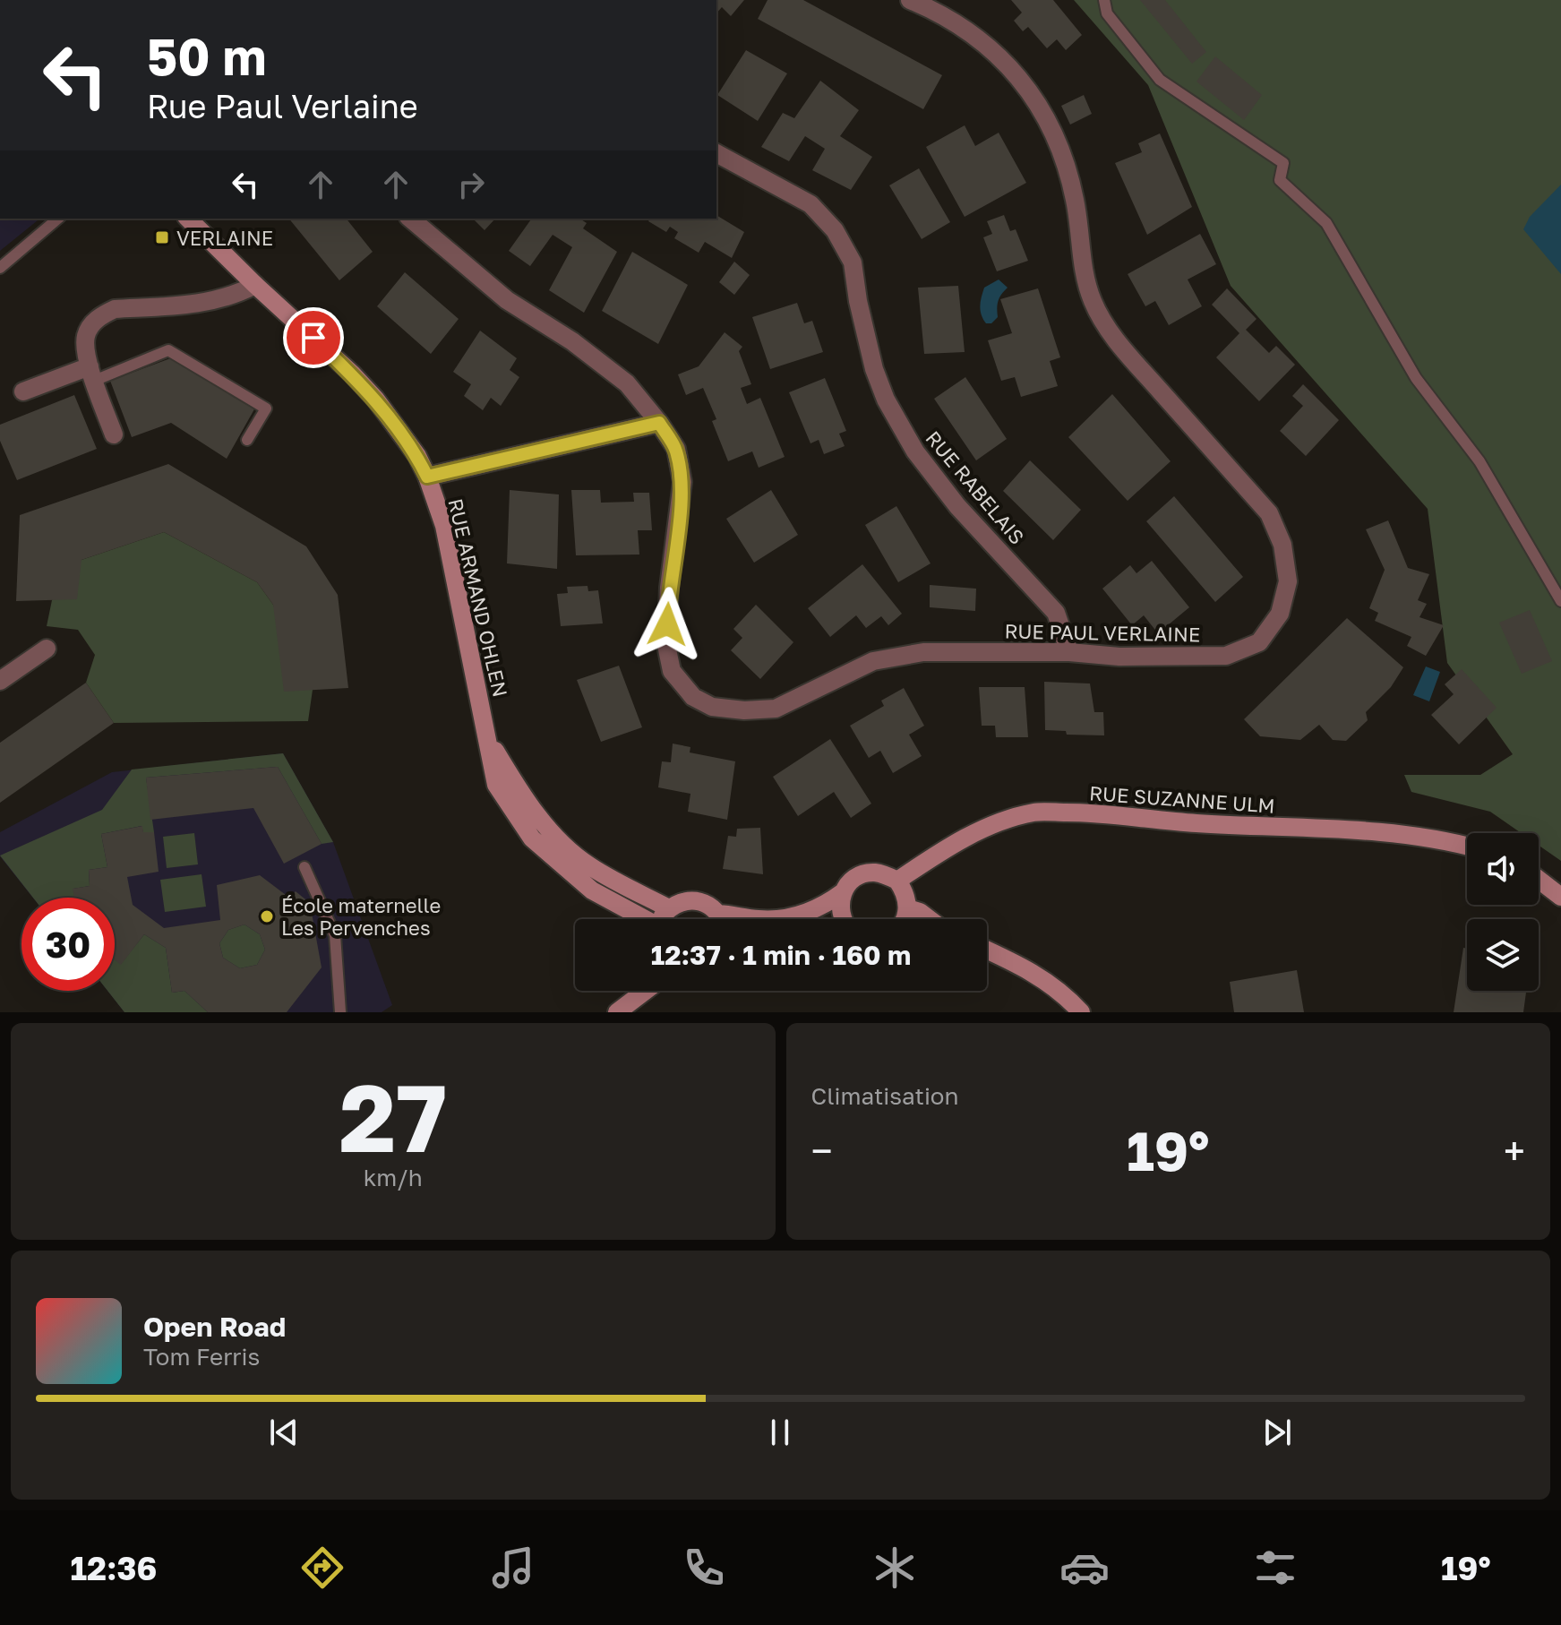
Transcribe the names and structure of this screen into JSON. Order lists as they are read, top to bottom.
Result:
{
  "streets": {
    "main road": ["RUE ARMAND OHLEN", "RUE SUZANNE ULM"],
    "street": ["RUE RABELAIS", "RUE PAUL VERLAINE"]
  },
  "crossings": [
    ["RUE RABELAIS", "RUE PAUL VERLAINE"]
  ],
  "places": {
    "transit": ["VERLAINE"],
    "other": ["École maternelle Les Pervenches"]
  },
  "page": {
    "turn": ["50 m", "Rue Paul Verlaine"],
    "limit": "30",
    "trip": "12:37 · 1 min · 160 m",
    "tile": [
      ["27", "km/h"],
      "Climatisation"
    ],
    "heat": ["−", "19°", "+"],
    "song": ["Open Road", "Tom Ferris"],
    "tabs": ["12:36", "19°"]
  }
}
